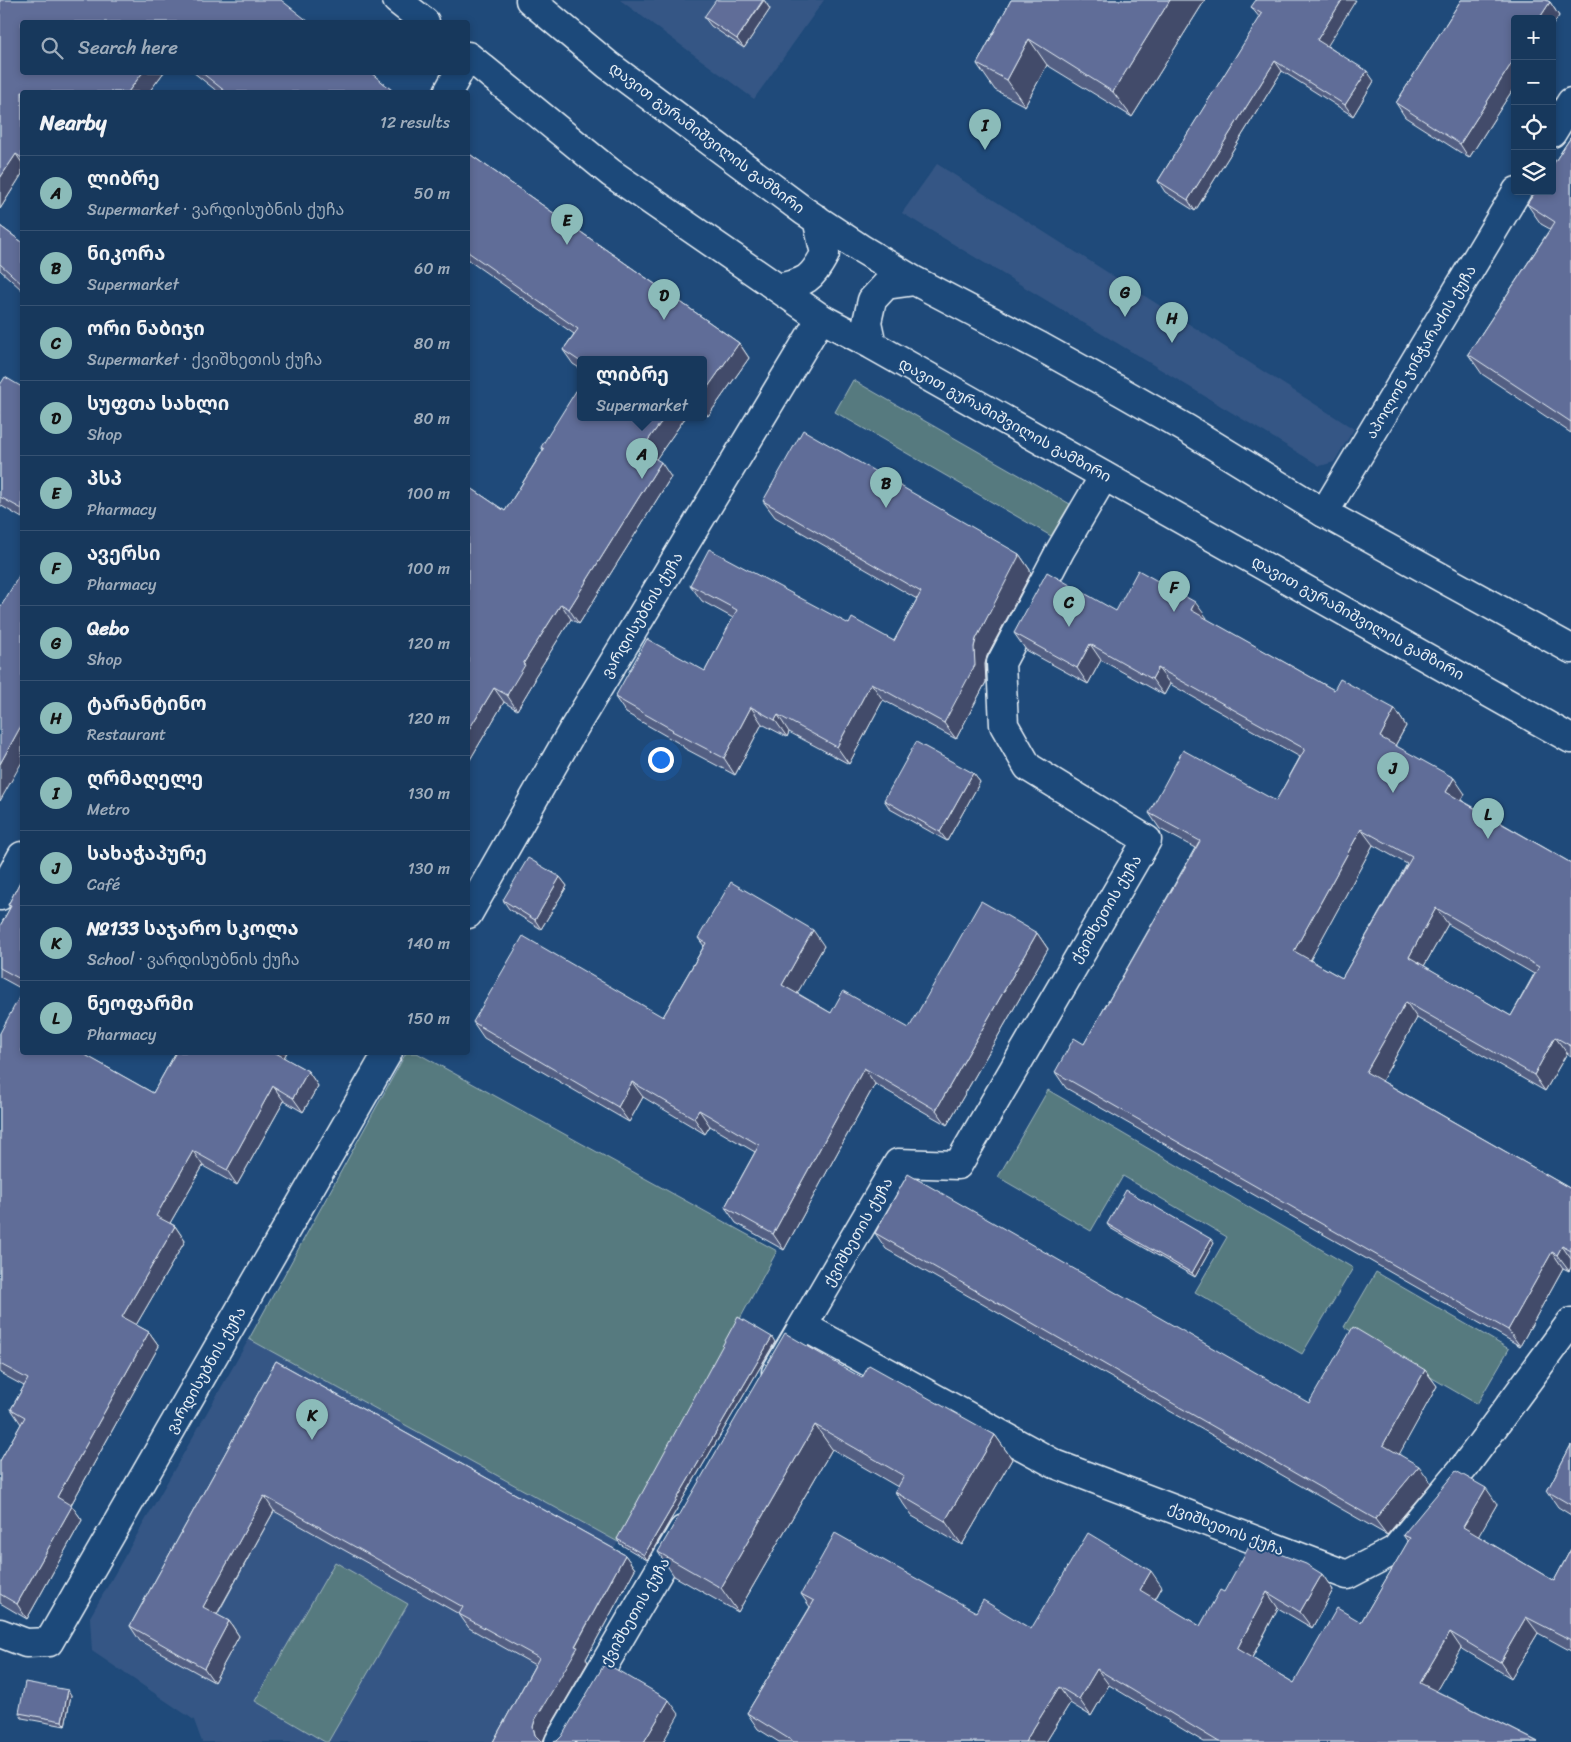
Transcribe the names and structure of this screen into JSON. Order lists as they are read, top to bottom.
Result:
{
  "streets": {
    "street": [
      "დავით გურამიშვილის გამზირი",
      "აპოლონ ჯინჭარაძის ქუჩა",
      "ვარდისუბნის ქუჩა",
      "ქვიშხეთის ქუჩა"
    ]
  },
  "crossings": [
    ["დავით გურამიშვილის გამზირი", "აპოლონ ჯინჭარაძის ქუჩა"],
    ["დავით გურამიშვილის გამზირი", "ვარდისუბნის ქუჩა"],
    ["დავით გურამიშვილის გამზირი", "ქვიშხეთის ქუჩა"]
  ],
  "page": {
    "map_buttons": ["+", "−"],
    "search": "Search here",
    "heading": ["Nearby", "12 results"],
    "pins": [
      "I",
      "E",
      "G",
      "D",
      "H",
      "A",
      "B",
      "F",
      "C",
      "J",
      "L",
      "K"
    ],
    "list": [
      {
        "mark": "A",
        "name": "ლიბრე",
        "note": "Supermarket · ვარდისუბნის ქუჩა",
        "value": "50 m"
      },
      {
        "mark": "B",
        "name": "ნიკორა",
        "note": "Supermarket",
        "value": "60 m"
      },
      {
        "mark": "C",
        "name": "ორი ნაბიჯი",
        "note": "Supermarket · ქვიშხეთის ქუჩა",
        "value": "80 m"
      },
      {
        "mark": "D",
        "name": "სუფთა სახლი",
        "note": "Shop",
        "value": "80 m"
      },
      {
        "mark": "E",
        "name": "პსპ",
        "note": "Pharmacy",
        "value": "100 m"
      },
      {
        "mark": "F",
        "name": "ავერსი",
        "note": "Pharmacy",
        "value": "100 m"
      },
      {
        "mark": "G",
        "name": "Qebo",
        "note": "Shop",
        "value": "120 m"
      },
      {
        "mark": "H",
        "name": "ტარანტინო",
        "note": "Restaurant",
        "value": "120 m"
      },
      {
        "mark": "I",
        "name": "ღრმაღელე",
        "note": "Metro",
        "value": "130 m"
      },
      {
        "mark": "J",
        "name": "სახაჭაპურე",
        "note": "Café",
        "value": "130 m"
      },
      {
        "mark": "K",
        "name": "№133 საჯარო სკოლა",
        "note": "School · ვარდისუბნის ქუჩა",
        "value": "140 m"
      },
      {
        "mark": "L",
        "name": "ნეოფარმი",
        "note": "Pharmacy",
        "value": "150 m"
      }
    ],
    "popup": ["ლიბრე", "Supermarket"]
  }
}
